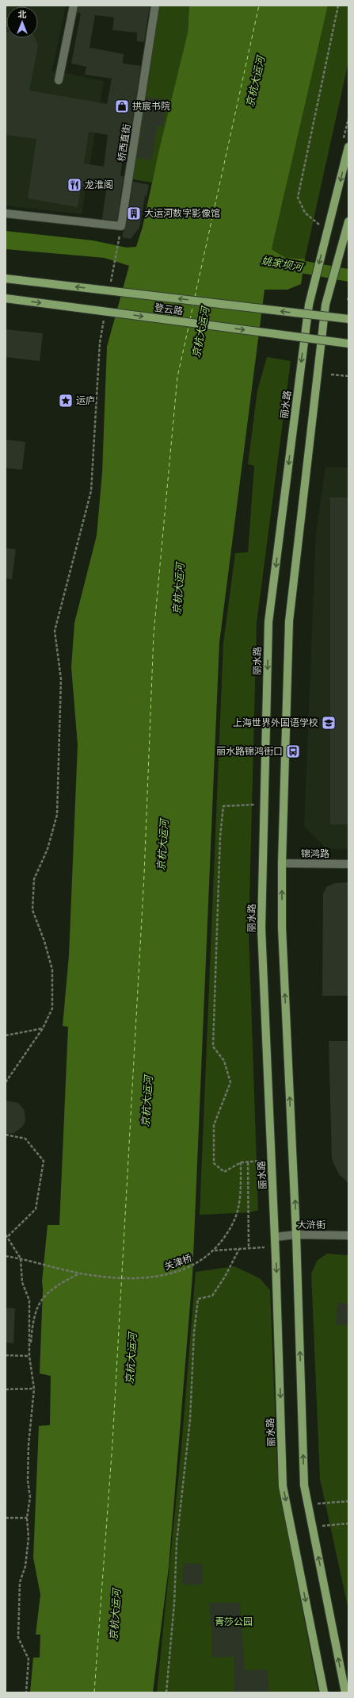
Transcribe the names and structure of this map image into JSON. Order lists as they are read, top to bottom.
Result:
{
  "streets": {
    "main road": ["登云路", "丽水路"],
    "street": ["桥西直街", "锦鸿路", "大浒街"],
    "path": ["关津桥"]
  },
  "crossings": [
    ["丽水路", "大浒街"]
  ],
  "water": ["京杭大运河", "姚家坝河"],
  "parks": ["青莎公园"],
  "places": {
    "shop": ["拱宸书院"],
    "restaurant": ["龙淮阁"],
    "building": ["大运河数字影像馆"],
    "place": ["运庐"],
    "school or university": ["上海世界外国语学校"],
    "bus stop": ["丽水路锦鸿街口"]
  },
  "north": "top"
}
